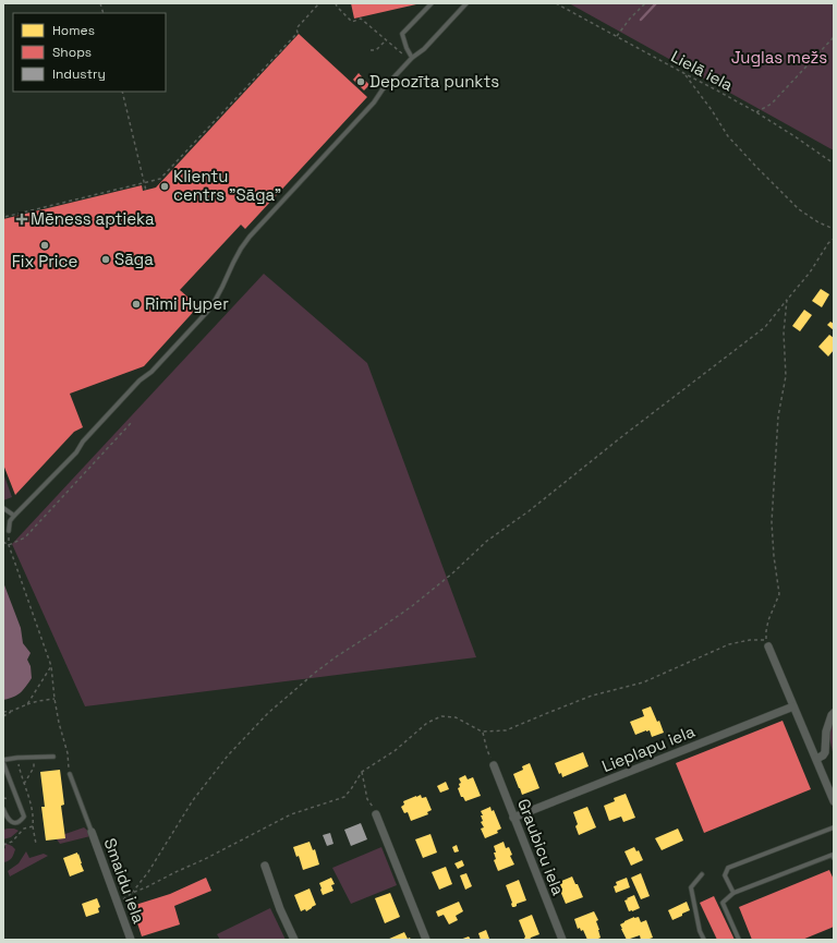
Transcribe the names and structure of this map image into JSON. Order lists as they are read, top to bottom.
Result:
{
  "streets": {
    "street": ["Lieplapu iela", "Graubicu iela", "Smaidu iela"],
    "path": ["Lielā iela"]
  },
  "crossings": [
    ["Lieplapu iela", "Graubicu iela"]
  ],
  "parks": ["Juglas mežs"],
  "places": {
    "other": [
      "Depozīta punkts",
      "Klientu centrs \"Sāga\"",
      "Fix Price",
      "Sāga",
      "Rimi Hyper"
    ],
    "health": ["Mēness aptieka"]
  },
  "legend": ["Homes", "Shops", "Industry"]
}
